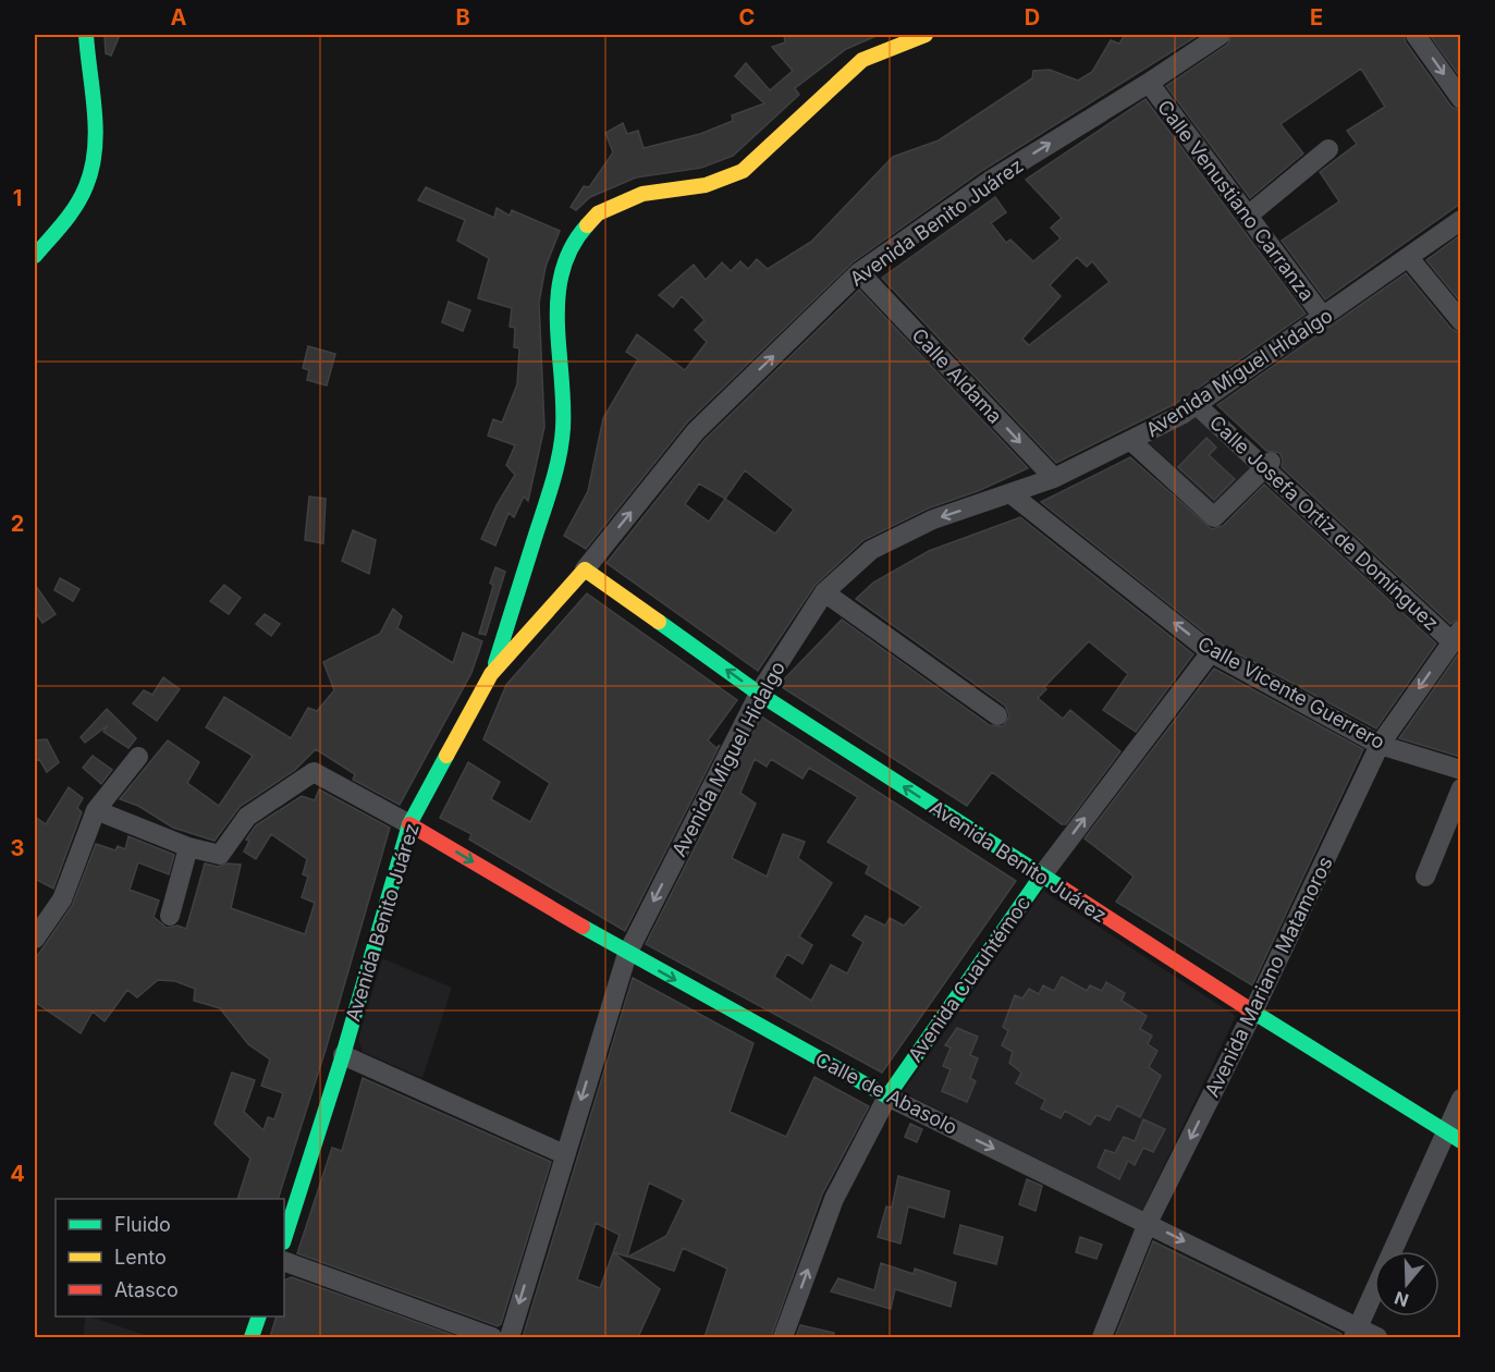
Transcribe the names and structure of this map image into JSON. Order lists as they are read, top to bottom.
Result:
{
  "streets": {
    "main road": ["Avenida Benito Juárez", "Avenida Cuauhtémoc", "Calle de Abasolo"],
    "street": [
      "Calle Venustiano Carranza",
      "Avenida Miguel Hidalgo",
      "Calle Aldama",
      "Calle Josefa Ortiz de Domínguez",
      "Calle Vicente Guerrero",
      "Avenida Mariano Matamoros"
    ]
  },
  "crossings": [
    ["Calle Venustiano Carranza", "Avenida Benito Juárez"],
    ["Calle Venustiano Carranza", "Avenida Miguel Hidalgo"],
    ["Avenida Benito Juárez", "Avenida Miguel Hidalgo"],
    ["Avenida Benito Juárez", "Calle Aldama"],
    ["Avenida Benito Juárez", "Avenida Mariano Matamoros"],
    ["Avenida Benito Juárez", "Avenida Cuauhtémoc"],
    ["Avenida Benito Juárez", "Calle de Abasolo"],
    ["Avenida Miguel Hidalgo", "Calle Aldama"],
    ["Avenida Miguel Hidalgo", "Calle Josefa Ortiz de Domínguez"],
    ["Avenida Miguel Hidalgo", "Calle Vicente Guerrero"],
    ["Avenida Miguel Hidalgo", "Calle de Abasolo"],
    ["Calle Josefa Ortiz de Domínguez", "Avenida Mariano Matamoros"],
    ["Calle Vicente Guerrero", "Avenida Mariano Matamoros"],
    ["Calle Vicente Guerrero", "Avenida Cuauhtémoc"],
    ["Avenida Mariano Matamoros", "Calle de Abasolo"],
    ["Avenida Cuauhtémoc", "Calle de Abasolo"]
  ],
  "one_way": [
    "Avenida Miguel Hidalgo",
    "Calle Aldama",
    "Calle Vicente Guerrero",
    "Avenida Mariano Matamoros",
    "Avenida Cuauhtémoc",
    "Calle de Abasolo"
  ],
  "legend": ["Fluido", "Lento", "Atasco"],
  "north": "bottom",
  "grid": {
    "columns": [
      "A",
      "B",
      "C",
      "D",
      "E"
    ],
    "rows": [
      "1",
      "2",
      "3",
      "4"
    ]
  }
}
